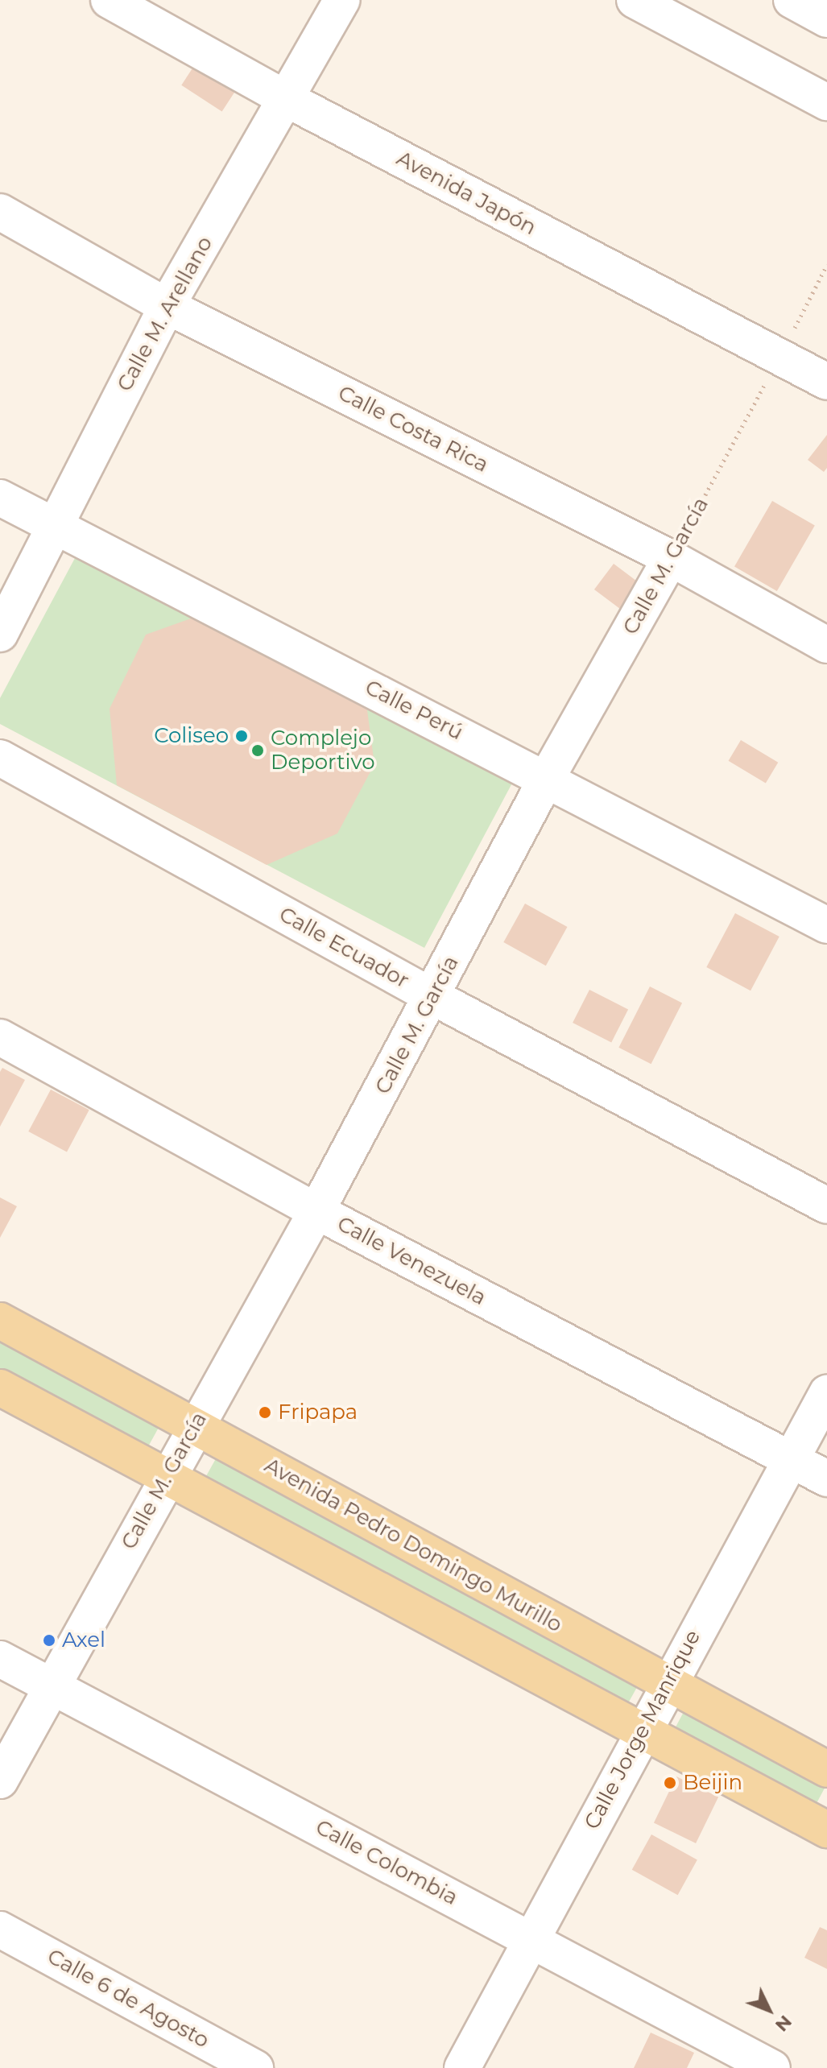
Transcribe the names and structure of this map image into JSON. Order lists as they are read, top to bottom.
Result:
{
  "streets": {
    "main road": ["Avenida Pedro Domingo Murillo"],
    "street": [
      "Avenida Japón",
      "Calle M. Arellano",
      "Calle Costa Rica",
      "Calle M. García",
      "Calle Perú",
      "Calle Ecuador",
      "Calle Venezuela",
      "Calle Jorge Manrique",
      "Calle Colombia",
      "Calle 6 de Agosto"
    ]
  },
  "crossings": [
    ["Avenida Japón", "Calle M. Arellano"],
    ["Avenida Japón", "Calle M. García"],
    ["Calle M. Arellano", "Calle Costa Rica"],
    ["Calle M. Arellano", "Calle Perú"],
    ["Calle Costa Rica", "Calle M. García"],
    ["Calle M. García", "Calle Perú"],
    ["Calle M. García", "Calle Ecuador"],
    ["Calle M. García", "Calle Venezuela"],
    ["Calle M. García", "Avenida Pedro Domingo Murillo"],
    ["Calle M. García", "Calle Colombia"],
    ["Calle Venezuela", "Calle Jorge Manrique"],
    ["Avenida Pedro Domingo Murillo", "Calle Jorge Manrique"],
    ["Calle Jorge Manrique", "Calle Colombia"]
  ],
  "places": [
    "Coliseo",
    "Complejo Deportivo",
    "Fripapa",
    "Axel",
    "Beijin"
  ],
  "north": "bottom right"
}
